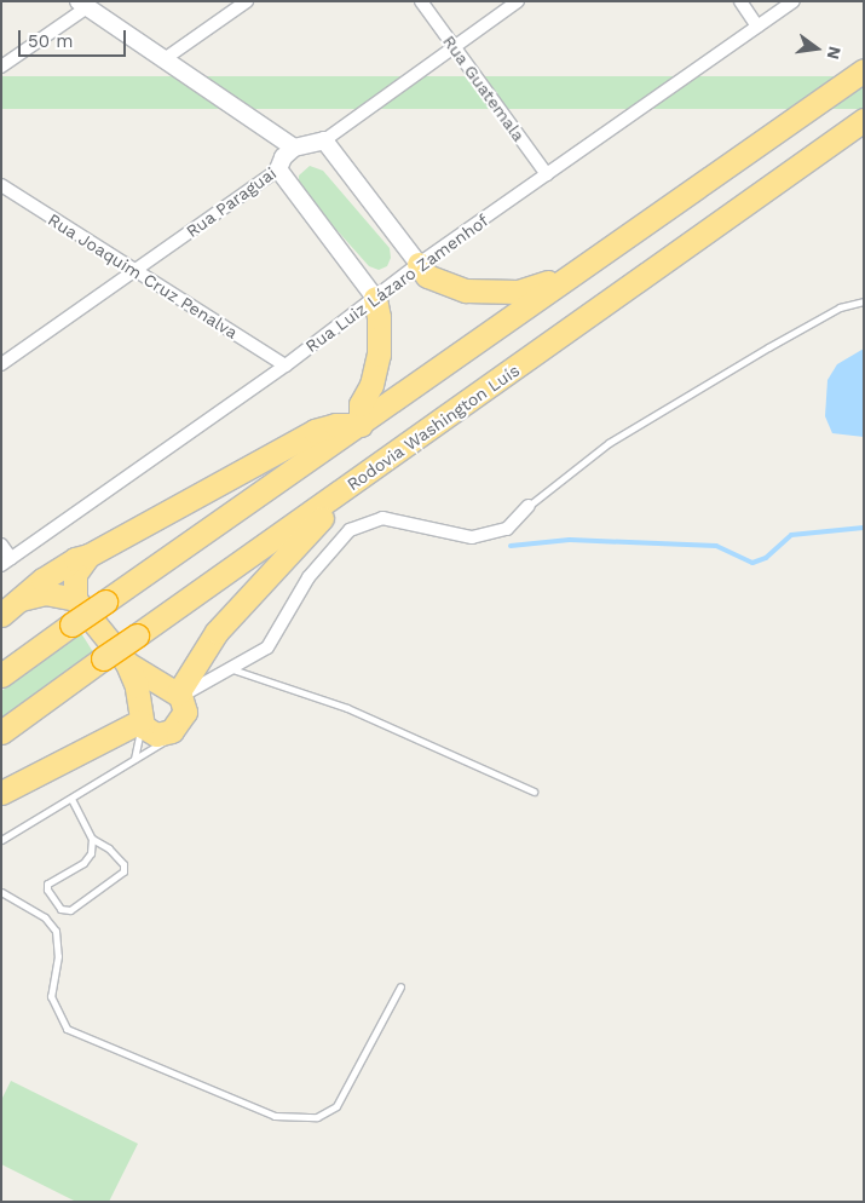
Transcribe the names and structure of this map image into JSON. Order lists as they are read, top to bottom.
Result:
{
  "streets": {
    "highway": ["Rodovia Washington Luís"],
    "street": [
      "Rua Guatemala",
      "Rua Paraguai",
      "Rua Joaquim Cruz Penalva",
      "Rua Luiz Lázaro Zamenhof"
    ]
  },
  "crossings": [
    ["Rua Guatemala", "Rua Luiz Lázaro Zamenhof"],
    ["Rua Paraguai", "Rua Joaquim Cruz Penalva"],
    ["Rua Joaquim Cruz Penalva", "Rua Luiz Lázaro Zamenhof"]
  ],
  "scale_bar": "50 m",
  "north": "right"
}
